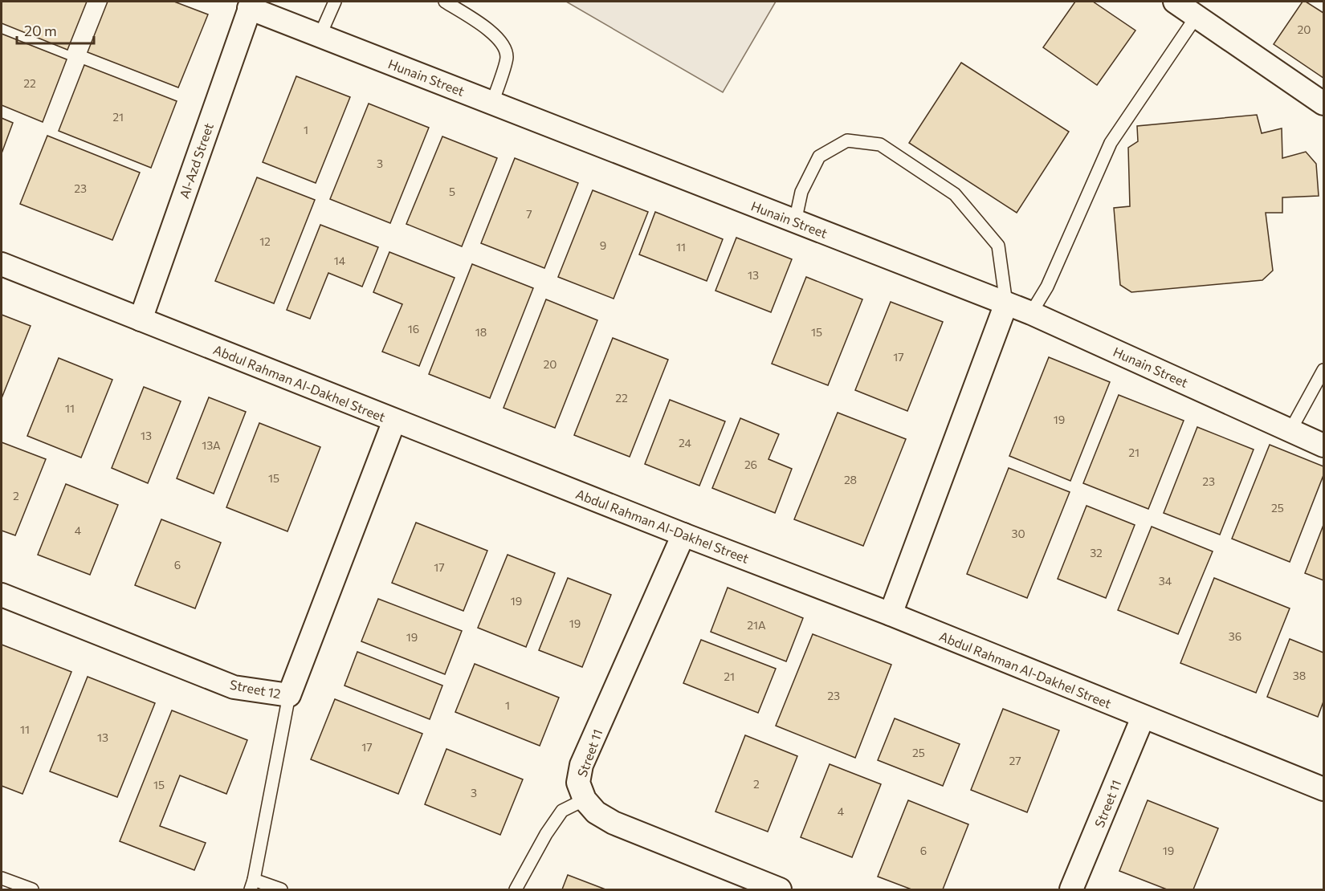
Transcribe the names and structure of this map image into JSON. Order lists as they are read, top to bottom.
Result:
{
  "streets": {
    "street": [
      "Hunain Street",
      "Al-Azd Street",
      "Abdul Rahman Al-Dakhel Street",
      "Street 12",
      "Street 11"
    ]
  },
  "crossings": [
    ["Hunain Street", "Al-Azd Street"],
    ["Al-Azd Street", "Abdul Rahman Al-Dakhel Street"],
    ["Abdul Rahman Al-Dakhel Street", "Street 12"],
    ["Abdul Rahman Al-Dakhel Street", "Street 11"]
  ],
  "house_numbers": [
    "20",
    "22",
    "21",
    "1",
    "3",
    "23",
    "5",
    "7",
    "12",
    "9",
    "11",
    "14",
    "13",
    "16",
    "18",
    "15",
    "17",
    "20",
    "22",
    "11",
    "19",
    "13",
    "24",
    "13A",
    "21",
    "26",
    "15",
    "28",
    "23",
    "2",
    "25",
    "4",
    "30",
    "32",
    "6",
    "17",
    "34",
    "19",
    "19",
    "21A",
    "36",
    "19",
    "38",
    "21",
    "23",
    "1",
    "11",
    "13",
    "17",
    "25",
    "27",
    "2",
    "15",
    "3",
    "4",
    "6",
    "19"
  ],
  "scale_bar": "20 m"
}
